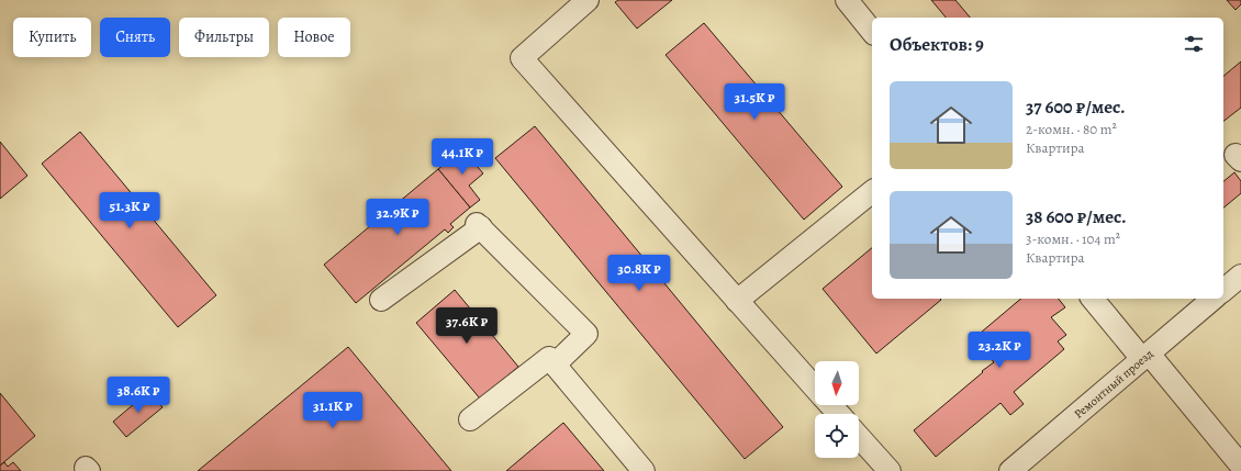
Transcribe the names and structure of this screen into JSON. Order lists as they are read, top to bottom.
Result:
{
  "streets": {
    "street": ["Ремонтный проезд"]
  },
  "north": "bottom",
  "page": {
    "chip": [
      "Купить",
      "Снять",
      "Фильтры",
      "Новое"
    ],
    "heading": "Объектов: 9",
    "list": [
      {
        "name": "37 600 ₽/мес.",
        "note": "2-комн. · 80 m² · Квартира"
      },
      {
        "name": "38 600 ₽/мес.",
        "note": "3-комн. · 104 m² · Квартира"
      }
    ],
    "price": [
      "31.5K ₽",
      "44.1K ₽",
      "51.3K ₽",
      "32.9K ₽",
      "30.8K ₽",
      "37.6K ₽",
      "23.2K ₽",
      "38.6K ₽",
      "31.1K ₽"
    ]
  }
}
